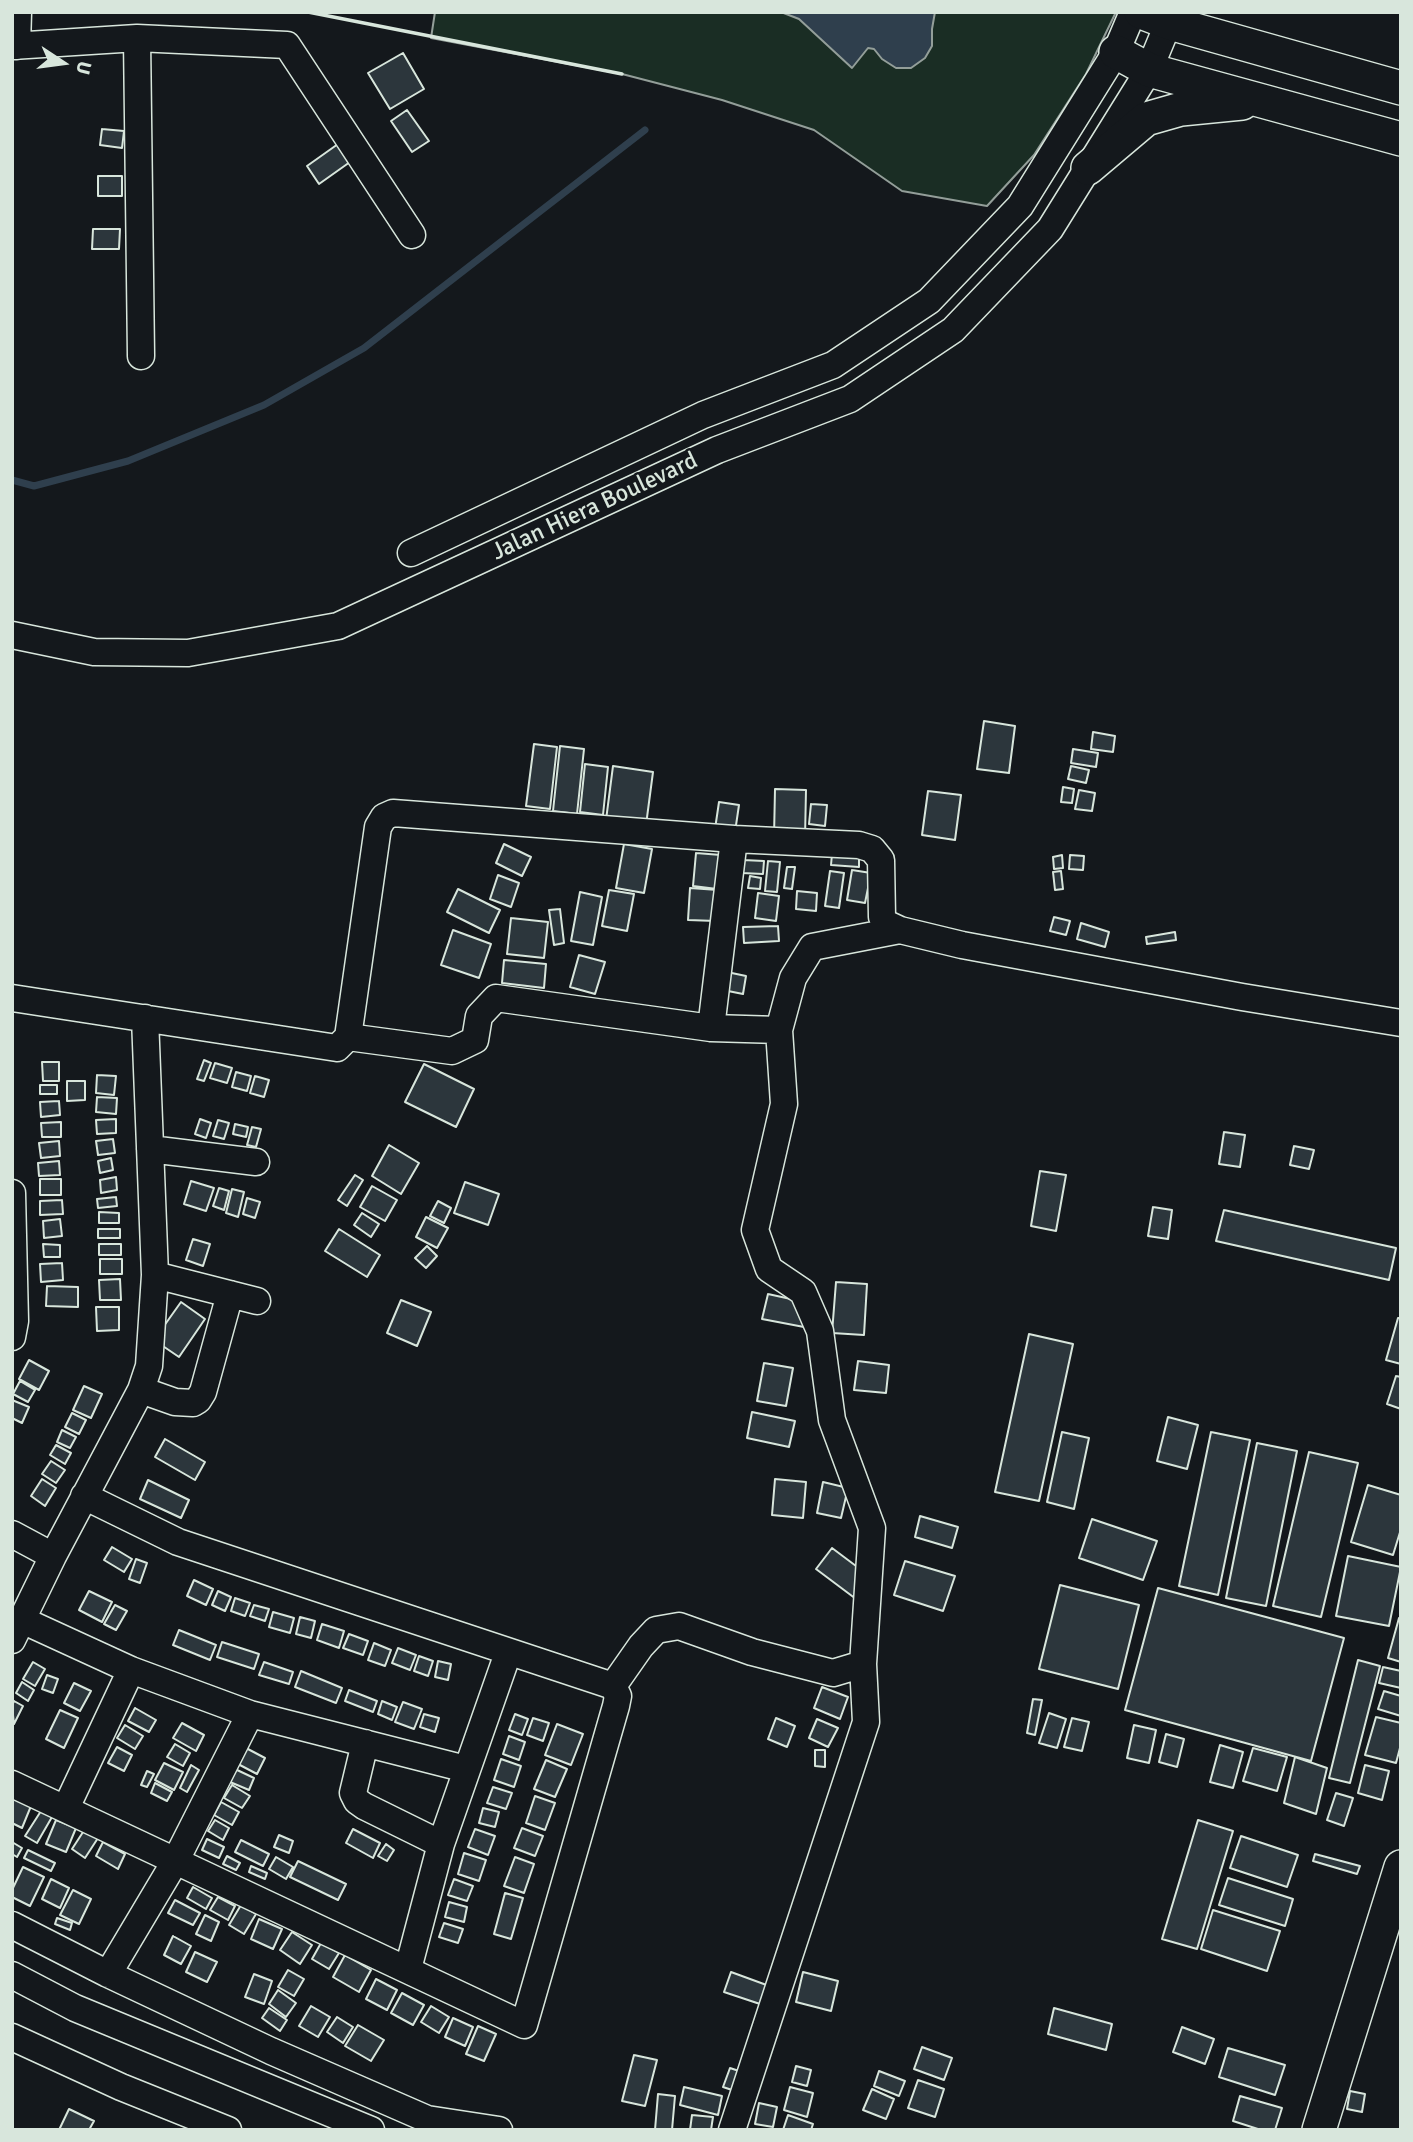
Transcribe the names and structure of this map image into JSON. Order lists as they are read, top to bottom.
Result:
{
  "streets": {
    "street": ["Jalan Hiera Boulevard"]
  },
  "north": "right"
}
